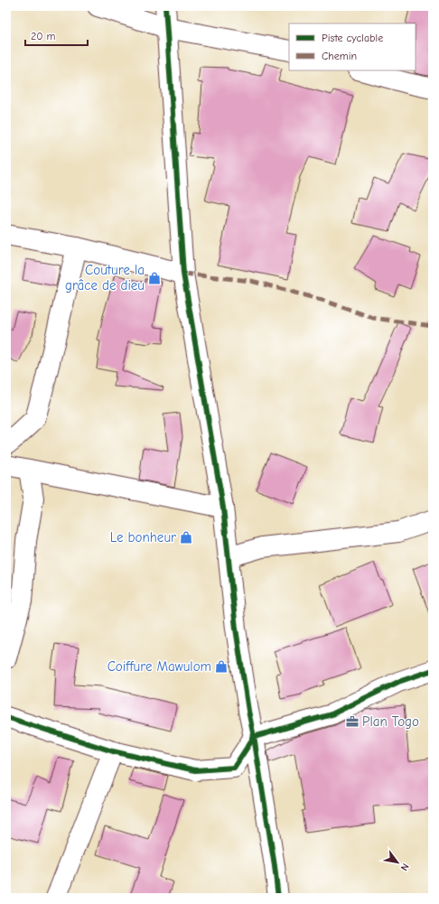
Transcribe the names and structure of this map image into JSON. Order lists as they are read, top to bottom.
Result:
{
  "places": {
    "shop": ["Couture la grâce de dieu", "Le bonheur", "Coiffure Mawulom"],
    "office": ["Plan Togo"]
  },
  "legend": ["Piste cyclable", "Chemin"],
  "scale_bar": "20 m",
  "north": "bottom right"
}
